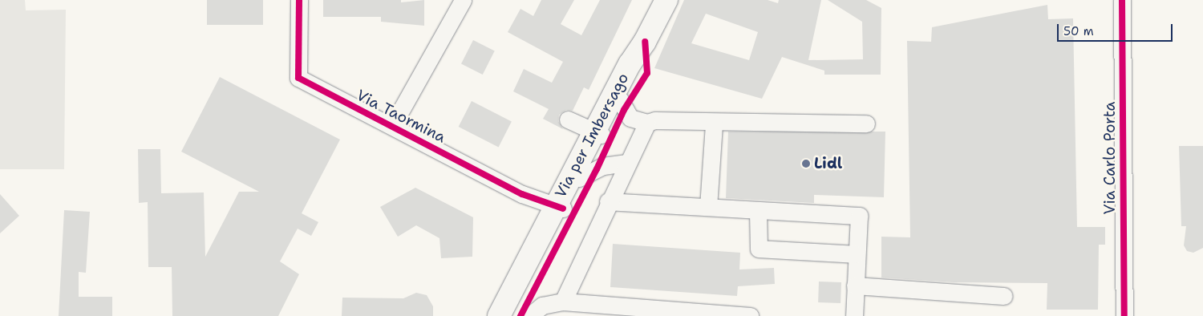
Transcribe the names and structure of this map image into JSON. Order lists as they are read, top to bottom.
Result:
{
  "streets": {
    "main road": ["Via per Imbersago"],
    "street": ["Via Taormina", "Via Carlo Porta"]
  },
  "crossings": [
    ["Via Taormina", "Via per Imbersago"]
  ],
  "places": ["Lidl"],
  "scale_bar": "50 m"
}
